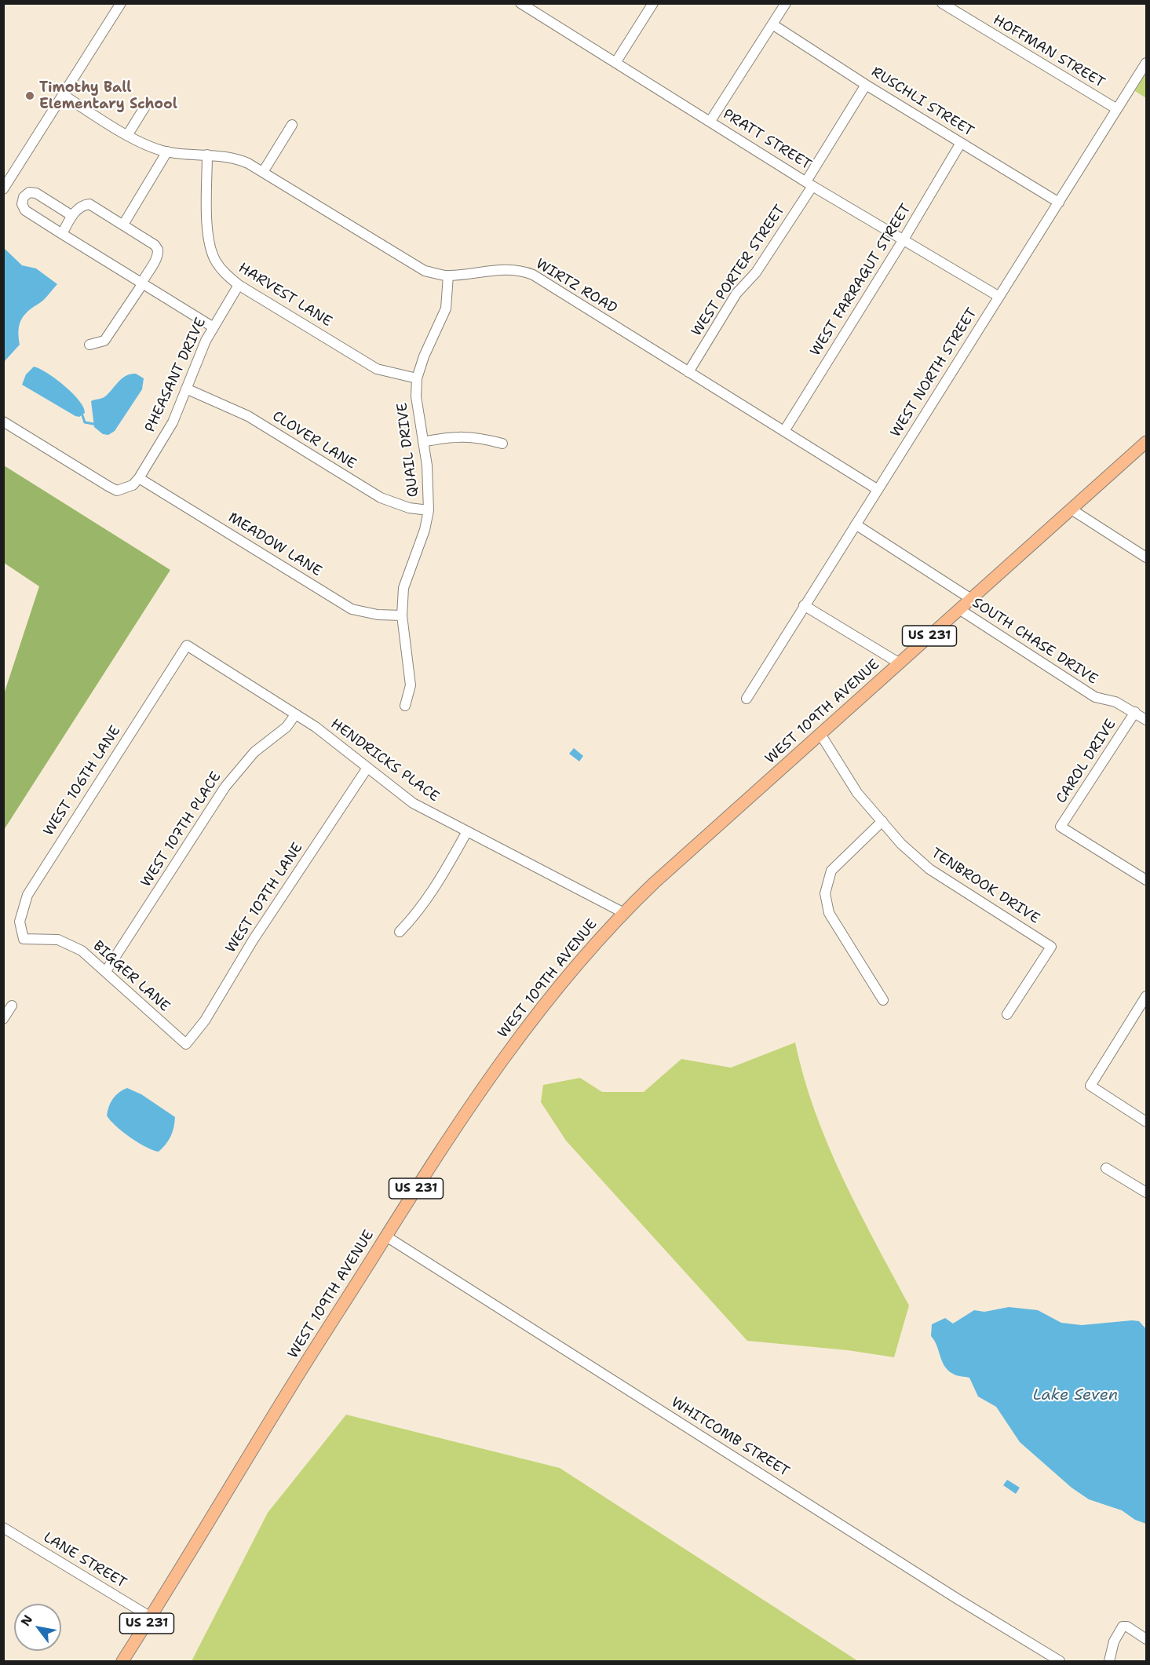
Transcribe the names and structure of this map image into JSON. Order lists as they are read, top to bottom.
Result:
{
  "streets": {
    "main road": ["US 231", "WEST 109TH AVENUE"],
    "street": [
      "HOFFMAN STREET",
      "RUSCHLI STREET",
      "PRATT STREET",
      "WEST PORTER STREET",
      "WEST FARRAGUT STREET",
      "WIRTZ ROAD",
      "HARVEST LANE",
      "WEST NORTH STREET",
      "PHEASANT DRIVE",
      "CLOVER LANE",
      "QUAIL DRIVE",
      "MEADOW LANE",
      "SOUTH CHASE DRIVE",
      "HENDRICKS PLACE",
      "CAROL DRIVE",
      "WEST 106TH LANE",
      "WEST 107TH PLACE",
      "TENBROOK DRIVE",
      "WEST 107TH LANE",
      "BIGGER LANE",
      "WHITCOMB STREET",
      "LANE STREET"
    ]
  },
  "crossings": [
    ["HOFFMAN STREET", "WEST NORTH STREET"],
    ["RUSCHLI STREET", "WEST PORTER STREET"],
    ["RUSCHLI STREET", "WEST FARRAGUT STREET"],
    ["RUSCHLI STREET", "WEST NORTH STREET"],
    ["PRATT STREET", "WEST PORTER STREET"],
    ["PRATT STREET", "WEST FARRAGUT STREET"],
    ["PRATT STREET", "WEST NORTH STREET"],
    ["WEST PORTER STREET", "WIRTZ ROAD"],
    ["WEST FARRAGUT STREET", "WIRTZ ROAD"],
    ["WIRTZ ROAD", "HARVEST LANE"],
    ["WIRTZ ROAD", "WEST NORTH STREET"],
    ["WIRTZ ROAD", "QUAIL DRIVE"],
    ["HARVEST LANE", "PHEASANT DRIVE"],
    ["HARVEST LANE", "QUAIL DRIVE"],
    ["PHEASANT DRIVE", "CLOVER LANE"],
    ["PHEASANT DRIVE", "MEADOW LANE"],
    ["CLOVER LANE", "QUAIL DRIVE"],
    ["QUAIL DRIVE", "MEADOW LANE"],
    ["SOUTH CHASE DRIVE", "WEST 109TH AVENUE"],
    ["SOUTH CHASE DRIVE", "CAROL DRIVE"],
    ["WEST 109TH AVENUE", "HENDRICKS PLACE"],
    ["WEST 109TH AVENUE", "TENBROOK DRIVE"],
    ["WEST 109TH AVENUE", "WHITCOMB STREET"],
    ["WEST 109TH AVENUE", "LANE STREET"],
    ["HENDRICKS PLACE", "WEST 106TH LANE"],
    ["HENDRICKS PLACE", "WEST 107TH PLACE"],
    ["HENDRICKS PLACE", "WEST 107TH LANE"],
    ["WEST 106TH LANE", "BIGGER LANE"],
    ["WEST 107TH PLACE", "BIGGER LANE"],
    ["WEST 107TH LANE", "BIGGER LANE"]
  ],
  "water": ["Lake Seven"],
  "places": ["Timothy Ball Elementary School"],
  "north": "top left"
}
